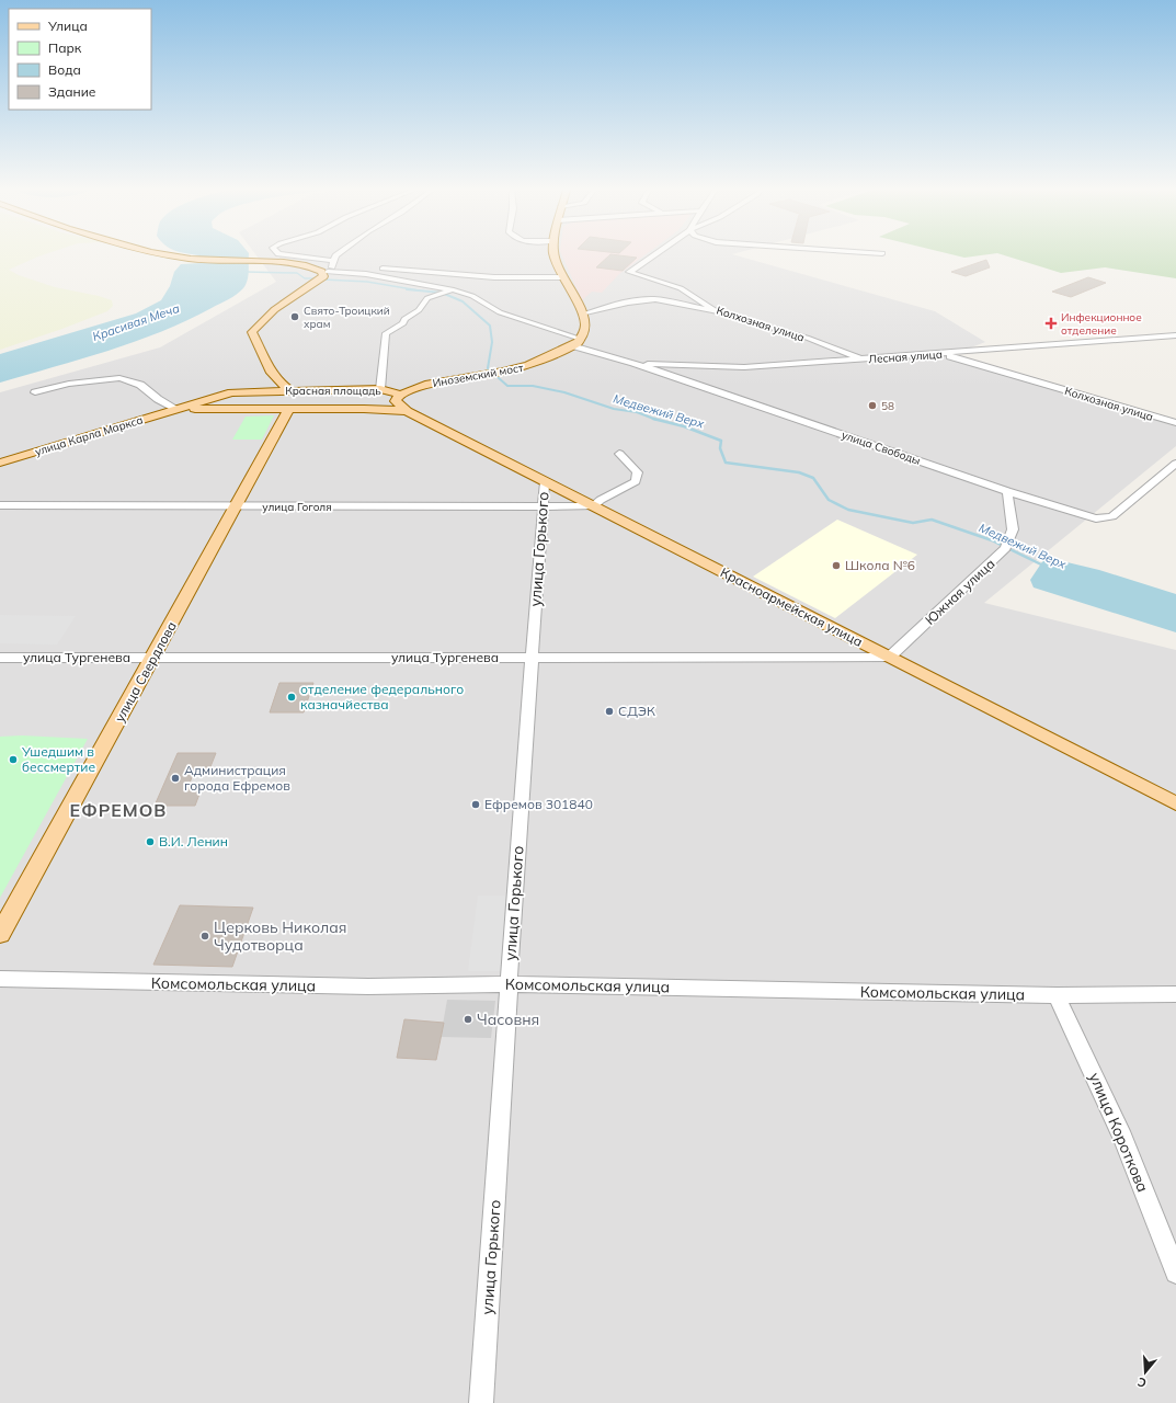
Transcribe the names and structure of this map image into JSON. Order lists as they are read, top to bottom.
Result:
{
  "streets": {
    "main road": [
      "Иноземский мост",
      "Красная площадь",
      "улица Карла Маркса",
      "Красноармейская улица",
      "улица Свердлова"
    ],
    "street": [
      "Колхозная улица",
      "Лесная улица",
      "улица Свободы",
      "улица Гоголя",
      "улица Горького",
      "Южная улица",
      "улица Тургенева",
      "Комсомольская улица",
      "улица Короткова"
    ]
  },
  "crossings": [
    ["Колхозная улица", "Лесная улица"],
    ["Лесная улица", "улица Свободы"],
    ["Иноземский мост", "улица Свободы"],
    ["Красная площадь", "улица Карла Маркса"],
    ["Красная площадь", "Красноармейская улица"],
    ["Красная площадь", "улица Свердлова"],
    ["улица Свободы", "Южная улица"],
    ["улица Гоголя", "улица Горького"],
    ["улица Гоголя", "Красноармейская улица"],
    ["улица Гоголя", "улица Свердлова"],
    ["улица Горького", "Красноармейская улица"],
    ["улица Горького", "улица Тургенева"],
    ["улица Горького", "Комсомольская улица"],
    ["Южная улица", "Красноармейская улица"],
    ["Южная улица", "улица Тургенева"],
    ["Красноармейская улица", "улица Тургенева"],
    ["улица Тургенева", "улица Свердлова"],
    ["Комсомольская улица", "улица Короткова"]
  ],
  "districts": ["ЕФРЕМОВ"],
  "water": ["Красивая Меча", "Медвежий Верх"],
  "places": {
    "other": [
      "Свято-Троицкий храм",
      "58",
      "Школа №6",
      "отделение федерального казначйества",
      "СДЭК",
      "Ушедшим в бессмертие",
      "Администрация города Ефремов",
      "Ефремов 301840",
      "В.И. Ленин",
      "Церковь Николая Чудотворца",
      "Часовня"
    ],
    "health": ["Инфекционное отделение"]
  },
  "legend": [
    "Улица",
    "Парк",
    "Вода",
    "Здание"
  ],
  "north": "bottom"
}
